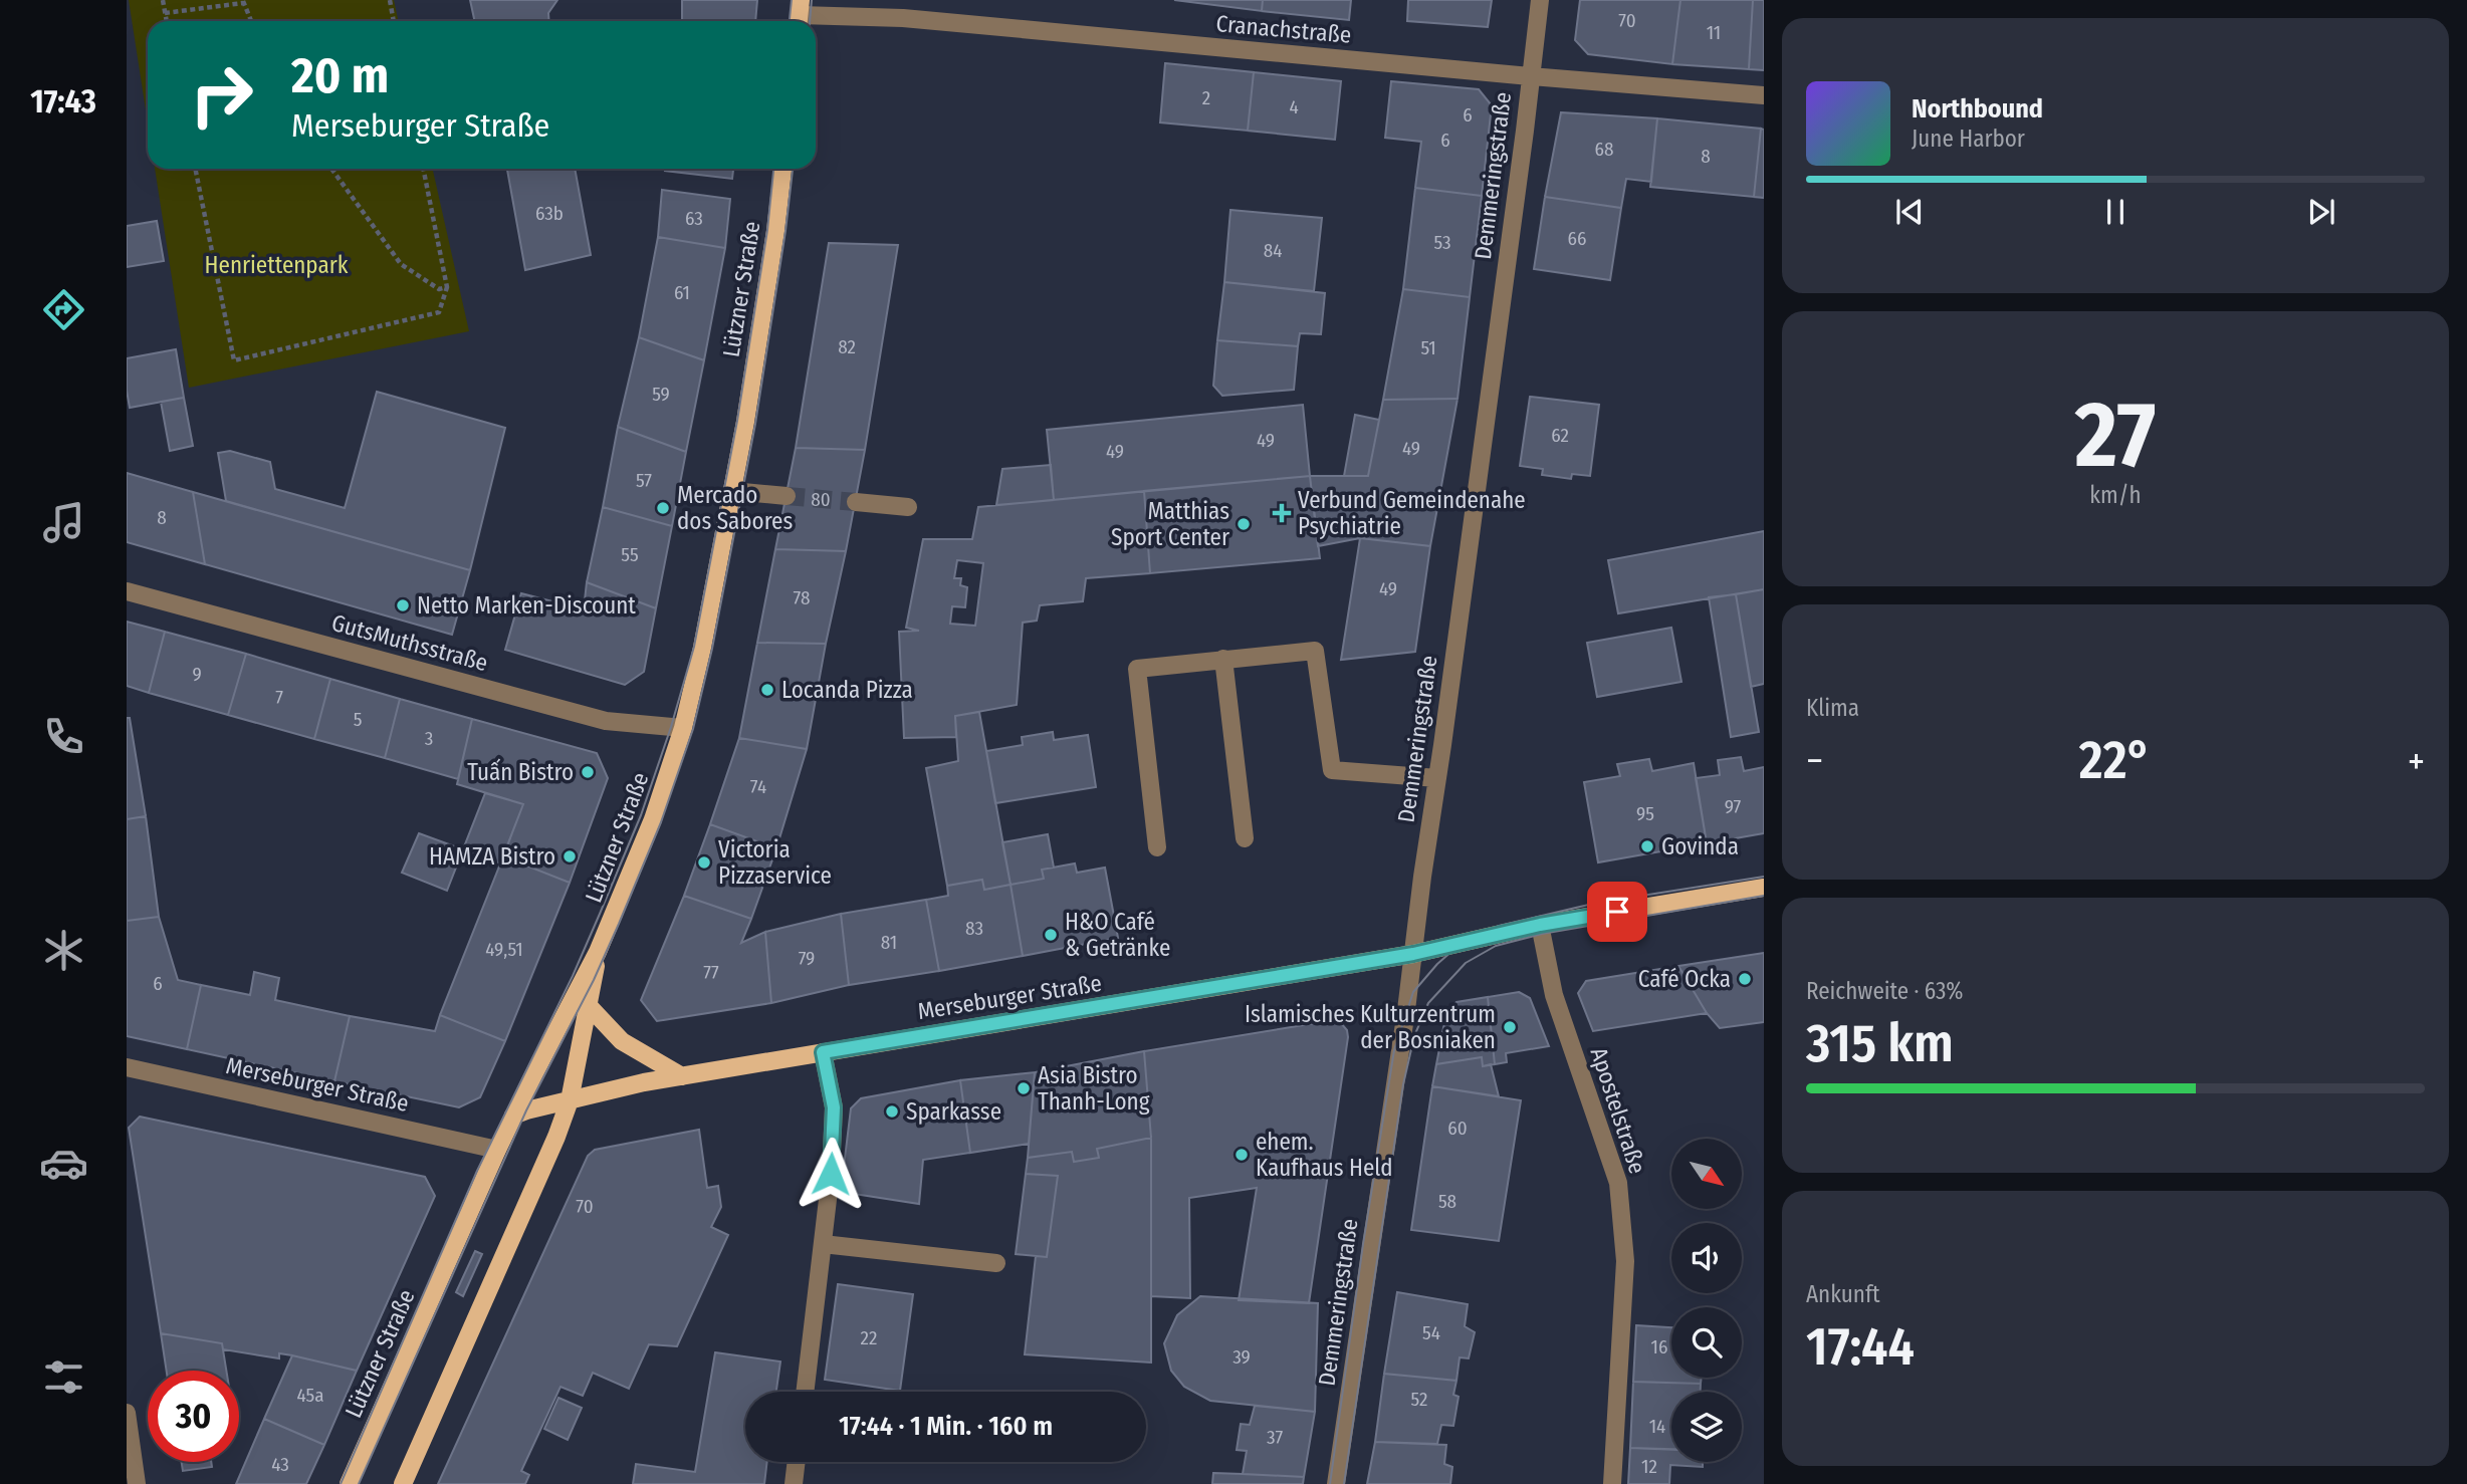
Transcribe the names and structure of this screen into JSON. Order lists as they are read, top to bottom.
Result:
{
  "streets": {
    "main road": ["Lützner Straße", "Merseburger Straße"],
    "street": [
      "Cranachstraße",
      "Demmeringstraße",
      "GutsMuthsstraße",
      "Apostelstraße"
    ]
  },
  "crossings": [
    ["Cranachstraße", "Demmeringstraße"],
    ["Demmeringstraße", "Merseburger Straße"],
    ["Lützner Straße", "GutsMuthsstraße"],
    ["Lützner Straße", "Merseburger Straße"],
    ["Merseburger Straße", "Apostelstraße"]
  ],
  "parks": ["Henriettenpark"],
  "places": {
    "other": [
      "Mercado dos Sabores",
      "Matthias Sport Center",
      "Netto Marken-Discount",
      "Locanda Pizza",
      "Tuấn Bistro",
      "Govinda",
      "HAMZA Bistro",
      "Victoria Pizzaservice",
      "H&O Café & Getränke",
      "Café Ocka",
      "Islamisches Kulturzentrum der Bosniaken",
      "Asia Bistro Thanh-Long",
      "Sparkasse",
      "ehem. Kaufhaus Held"
    ],
    "health": ["Verbund Gemeindenahe Psychiatrie"]
  },
  "house_numbers": [
    "70",
    "11",
    "2",
    "4",
    "6",
    "6",
    "68",
    "8",
    "63b",
    "63",
    "66",
    "53",
    "84",
    "61",
    "82",
    "51",
    "59",
    "62",
    "49",
    "49",
    "49",
    "57",
    "80",
    "8",
    "55",
    "49",
    "78",
    "9",
    "7",
    "5",
    "3",
    "74",
    "97",
    "95",
    "83",
    "81",
    "49,51",
    "79",
    "77",
    "6",
    "60",
    "58",
    "70",
    "54",
    "22",
    "16",
    "39",
    "45a",
    "52",
    "14",
    "37",
    "43",
    "12"
  ],
  "north": "bottom right",
  "page": {
    "tabs": "17:43",
    "turn": ["20 m", "Merseburger Straße"],
    "song": ["Northbound", "June Harbor"],
    "tile": [
      ["27", "km/h"],
      "Klima",
      ["Reichweite · 63%", "315 km"],
      ["Ankunft", "17:44"]
    ],
    "heat": ["−", "22°", "+"],
    "limit": "30",
    "trip": "17:44 · 1 Min. · 160 m"
  }
}
